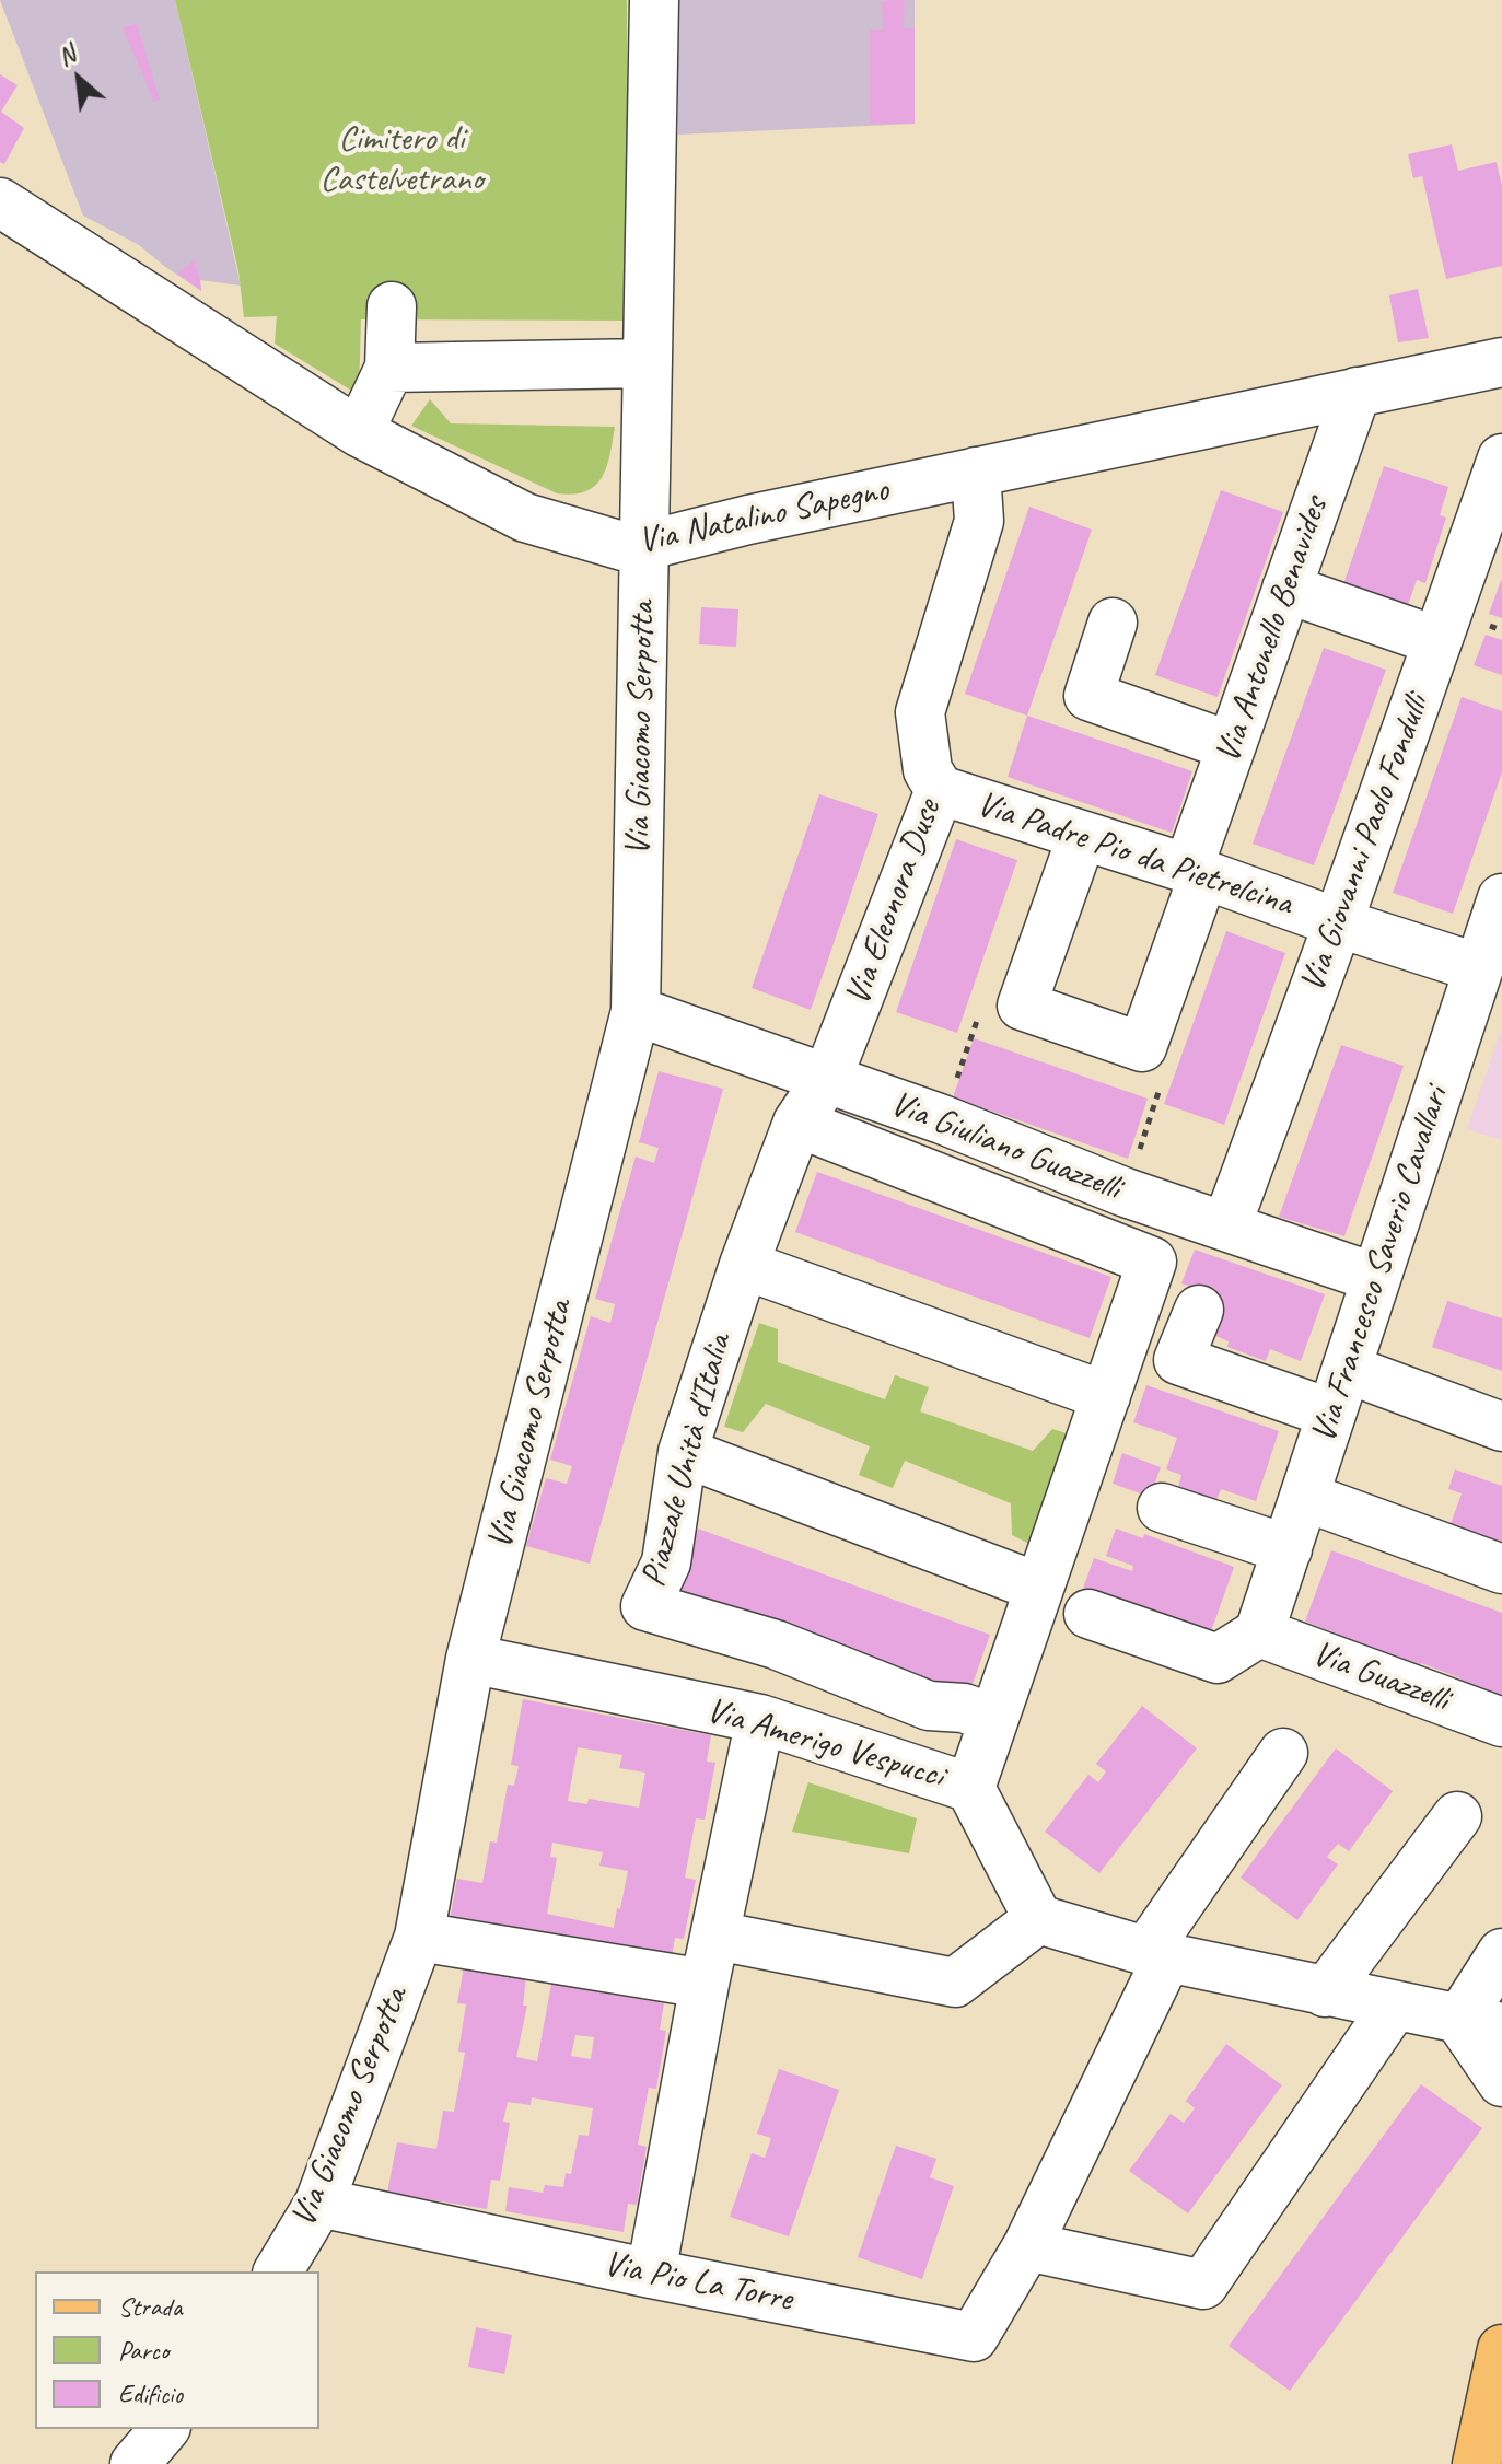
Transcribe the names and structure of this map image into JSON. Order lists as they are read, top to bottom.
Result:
{
  "streets": {
    "street": [
      "Via Natalino Sapegno",
      "Via Antonello Benavides",
      "Via Giacomo Serpotta",
      "Via Giovanni Paolo Fondulli",
      "Via Padre Pio da Pietrelcina",
      "Via Eleonora Duse",
      "Via Giuliano Guazzelli",
      "Via Francesco Saverio Cavallari",
      "Piazzale Unità d'Italia",
      "Via Guazzelli",
      "Via Amerigo Vespucci",
      "Via Pio La Torre"
    ]
  },
  "crossings": [
    ["Via Natalino Sapegno", "Via Antonello Benavides"],
    ["Via Natalino Sapegno", "Via Giacomo Serpotta"],
    ["Via Natalino Sapegno", "Via Eleonora Duse"],
    ["Via Antonello Benavides", "Via Padre Pio da Pietrelcina"],
    ["Via Giacomo Serpotta", "Via Giuliano Guazzelli"],
    ["Via Giacomo Serpotta", "Via Amerigo Vespucci"],
    ["Via Giacomo Serpotta", "Via Pio La Torre"],
    ["Via Giovanni Paolo Fondulli", "Via Padre Pio da Pietrelcina"],
    ["Via Giovanni Paolo Fondulli", "Via Giuliano Guazzelli"],
    ["Via Padre Pio da Pietrelcina", "Via Eleonora Duse"],
    ["Via Padre Pio da Pietrelcina", "Via Francesco Saverio Cavallari"],
    ["Via Eleonora Duse", "Via Giuliano Guazzelli"],
    ["Via Eleonora Duse", "Piazzale Unità d'Italia"],
    ["Via Giuliano Guazzelli", "Via Francesco Saverio Cavallari"],
    ["Via Giuliano Guazzelli", "Piazzale Unità d'Italia"],
    ["Via Francesco Saverio Cavallari", "Via Guazzelli"]
  ],
  "parks": ["Cimitero di Castelvetrano"],
  "legend": ["Strada", "Parco", "Edificio"],
  "north": "top left"
}
